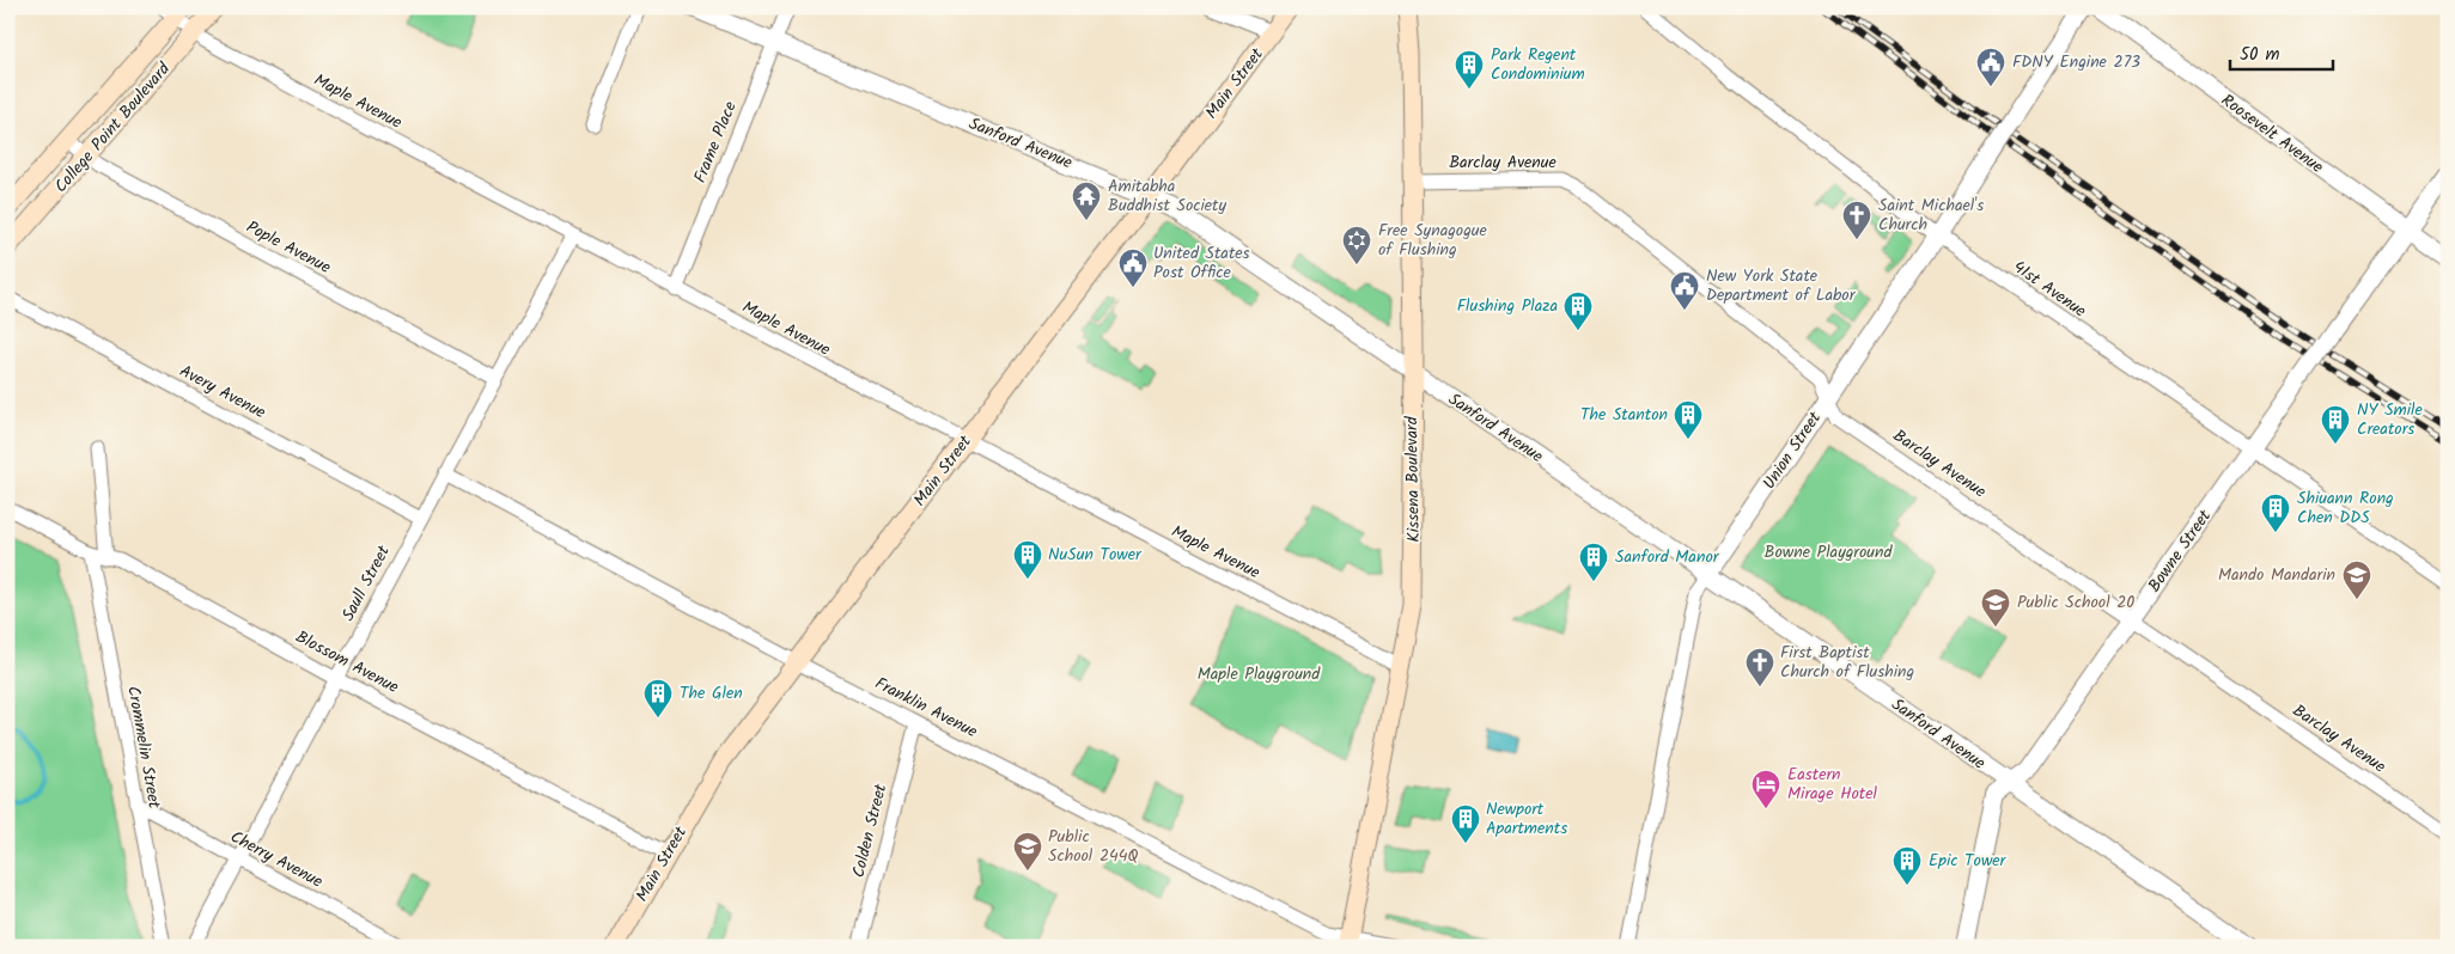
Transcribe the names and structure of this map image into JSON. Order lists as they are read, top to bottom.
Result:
{
  "streets": {
    "main road": ["Main Street", "College Point Boulevard", "Kissena Boulevard"],
    "street": [
      "Maple Avenue",
      "Roosevelt Avenue",
      "Frame Place",
      "Sanford Avenue",
      "Barclay Avenue",
      "Pople Avenue",
      "41st Avenue",
      "Avery Avenue",
      "Union Street",
      "Bowne Street",
      "Saull Street",
      "Blossom Avenue",
      "Franklin Avenue",
      "Crommelin Street",
      "Colden Street",
      "Cherry Avenue"
    ]
  },
  "crossings": [
    ["Main Street", "Maple Avenue"],
    ["Main Street", "Sanford Avenue"],
    ["Main Street", "Blossom Avenue"],
    ["Main Street", "Franklin Avenue"],
    ["Maple Avenue", "College Point Boulevard"],
    ["Maple Avenue", "Frame Place"],
    ["Maple Avenue", "Kissena Boulevard"],
    ["Maple Avenue", "Saull Street"],
    ["College Point Boulevard", "Pople Avenue"],
    ["Roosevelt Avenue", "Bowne Street"],
    ["Frame Place", "Sanford Avenue"],
    ["Sanford Avenue", "Union Street"],
    ["Sanford Avenue", "Kissena Boulevard"],
    ["Sanford Avenue", "Bowne Street"],
    ["Barclay Avenue", "Union Street"],
    ["Barclay Avenue", "Kissena Boulevard"],
    ["Barclay Avenue", "Bowne Street"],
    ["Pople Avenue", "Saull Street"],
    ["41st Avenue", "Union Street"],
    ["41st Avenue", "Bowne Street"],
    ["Avery Avenue", "Saull Street"],
    ["Kissena Boulevard", "Franklin Avenue"],
    ["Saull Street", "Blossom Avenue"],
    ["Saull Street", "Franklin Avenue"],
    ["Saull Street", "Cherry Avenue"],
    ["Blossom Avenue", "Crommelin Street"],
    ["Franklin Avenue", "Colden Street"],
    ["Crommelin Street", "Cherry Avenue"]
  ],
  "parks": ["Bowne Playground", "Maple Playground"],
  "places": {
    "public building": ["FDNY Engine 273", "United States Post Office", "New York State Department of Labor"],
    "building": [
      "Park Regent Condominium",
      "Flushing Plaza",
      "The Stanton",
      "NY Smile Creators",
      "Shiuann Rong Chen DDS",
      "NuSun Tower",
      "Sanford Manor",
      "The Glen",
      "Newport Apartments",
      "Epic Tower"
    ],
    "temple": ["Amitabha Buddhist Society"],
    "church": ["Saint Michael's Church", "First Baptist Church of Flushing"],
    "synagogue": ["Free Synagogue of Flushing"],
    "school or university": ["Mando Mandarin", "Public School 20", "Public School 244Q"],
    "hotel": ["Eastern Mirage Hotel"]
  },
  "scale_bar": "50 m"
}
